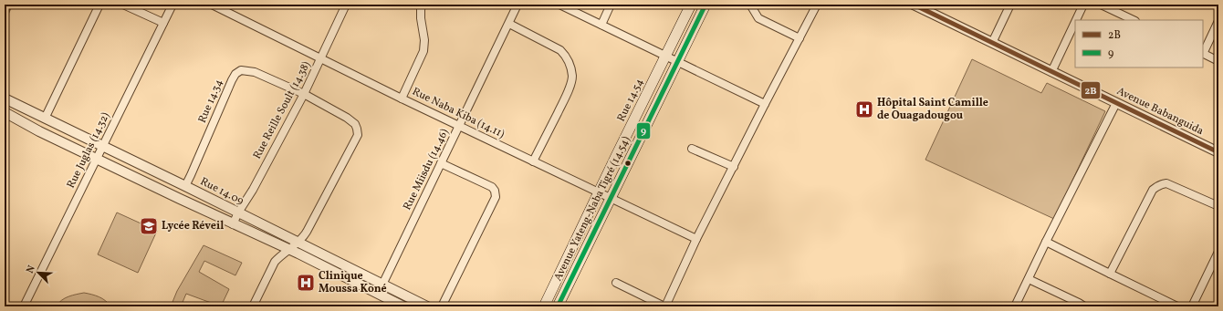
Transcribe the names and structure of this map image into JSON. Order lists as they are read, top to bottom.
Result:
{
  "streets": {
    "main road": ["Rue 14.54", "Avenue Yateng-Naba Tigré (14.54)"],
    "street": [
      "Rue 14.34",
      "Rue Reille Soult (14.38)",
      "Avenue Babanguida",
      "Rue Naba Kiba (14.11)",
      "Rue Juglas (14.32)",
      "Rue Miisdu (14.46)",
      "Rue 14.09"
    ]
  },
  "crossings": [
    ["Rue 14.54", "Rue Naba Kiba (14.11)"],
    ["Rue 14.34", "Rue Reille Soult (14.38)"],
    ["Rue 14.34", "Rue 14.09"],
    ["Rue Reille Soult (14.38)", "Rue Naba Kiba (14.11)"],
    ["Rue Reille Soult (14.38)", "Rue 14.09"],
    ["Rue Naba Kiba (14.11)", "Rue Miisdu (14.46)"],
    ["Rue Naba Kiba (14.11)", "Avenue Yateng-Naba Tigré (14.54)"],
    ["Rue Juglas (14.32)", "Rue 14.09"],
    ["Rue Miisdu (14.46)", "Rue 14.09"]
  ],
  "places": {
    "hospital": ["Hôpital Saint Camille de Ouagadougou", "Clinique Moussa Koné"],
    "school or university": ["Lycée Réveil"]
  },
  "lines": ["transit line 2B", "transit line 9"],
  "legend": ["2B", "9"],
  "north": "top left"
}
